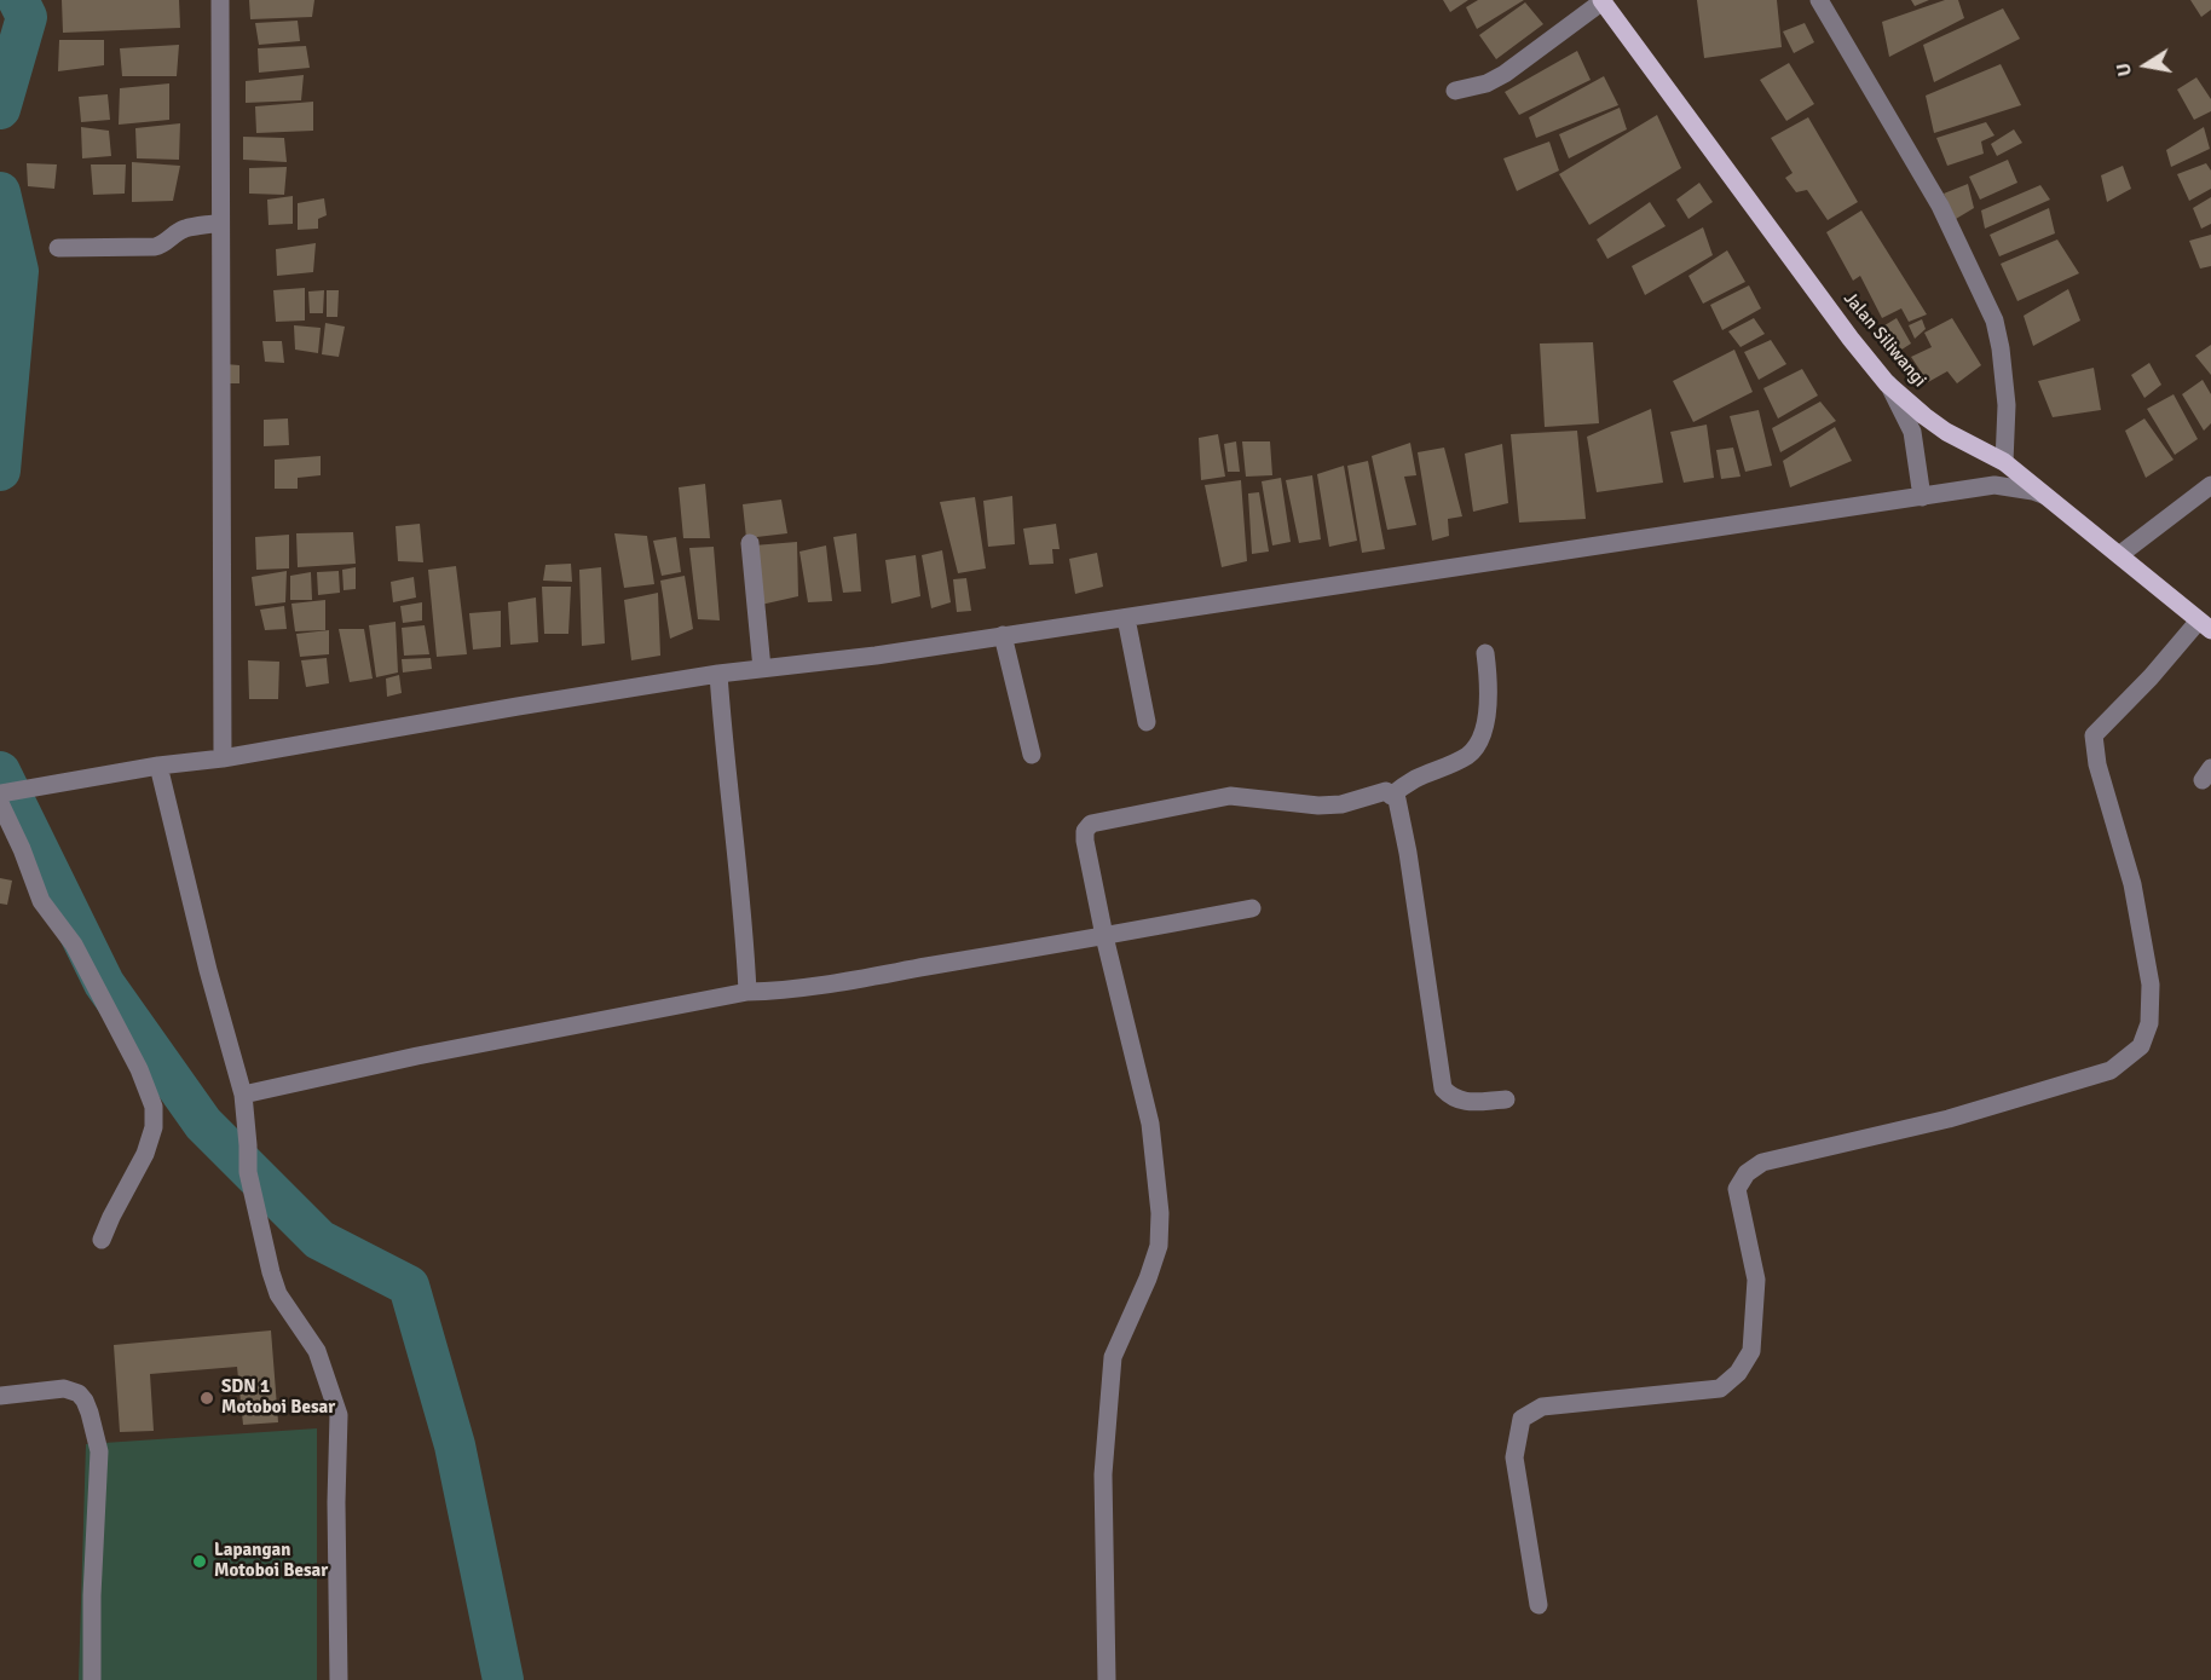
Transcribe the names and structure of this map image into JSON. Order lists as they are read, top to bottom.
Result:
{
  "streets": {
    "main road": ["Jalan Siliwangi"]
  },
  "places": ["SDN 1 Motoboi Besar", "Lapangan Motoboi Besar"],
  "north": "left"
}
